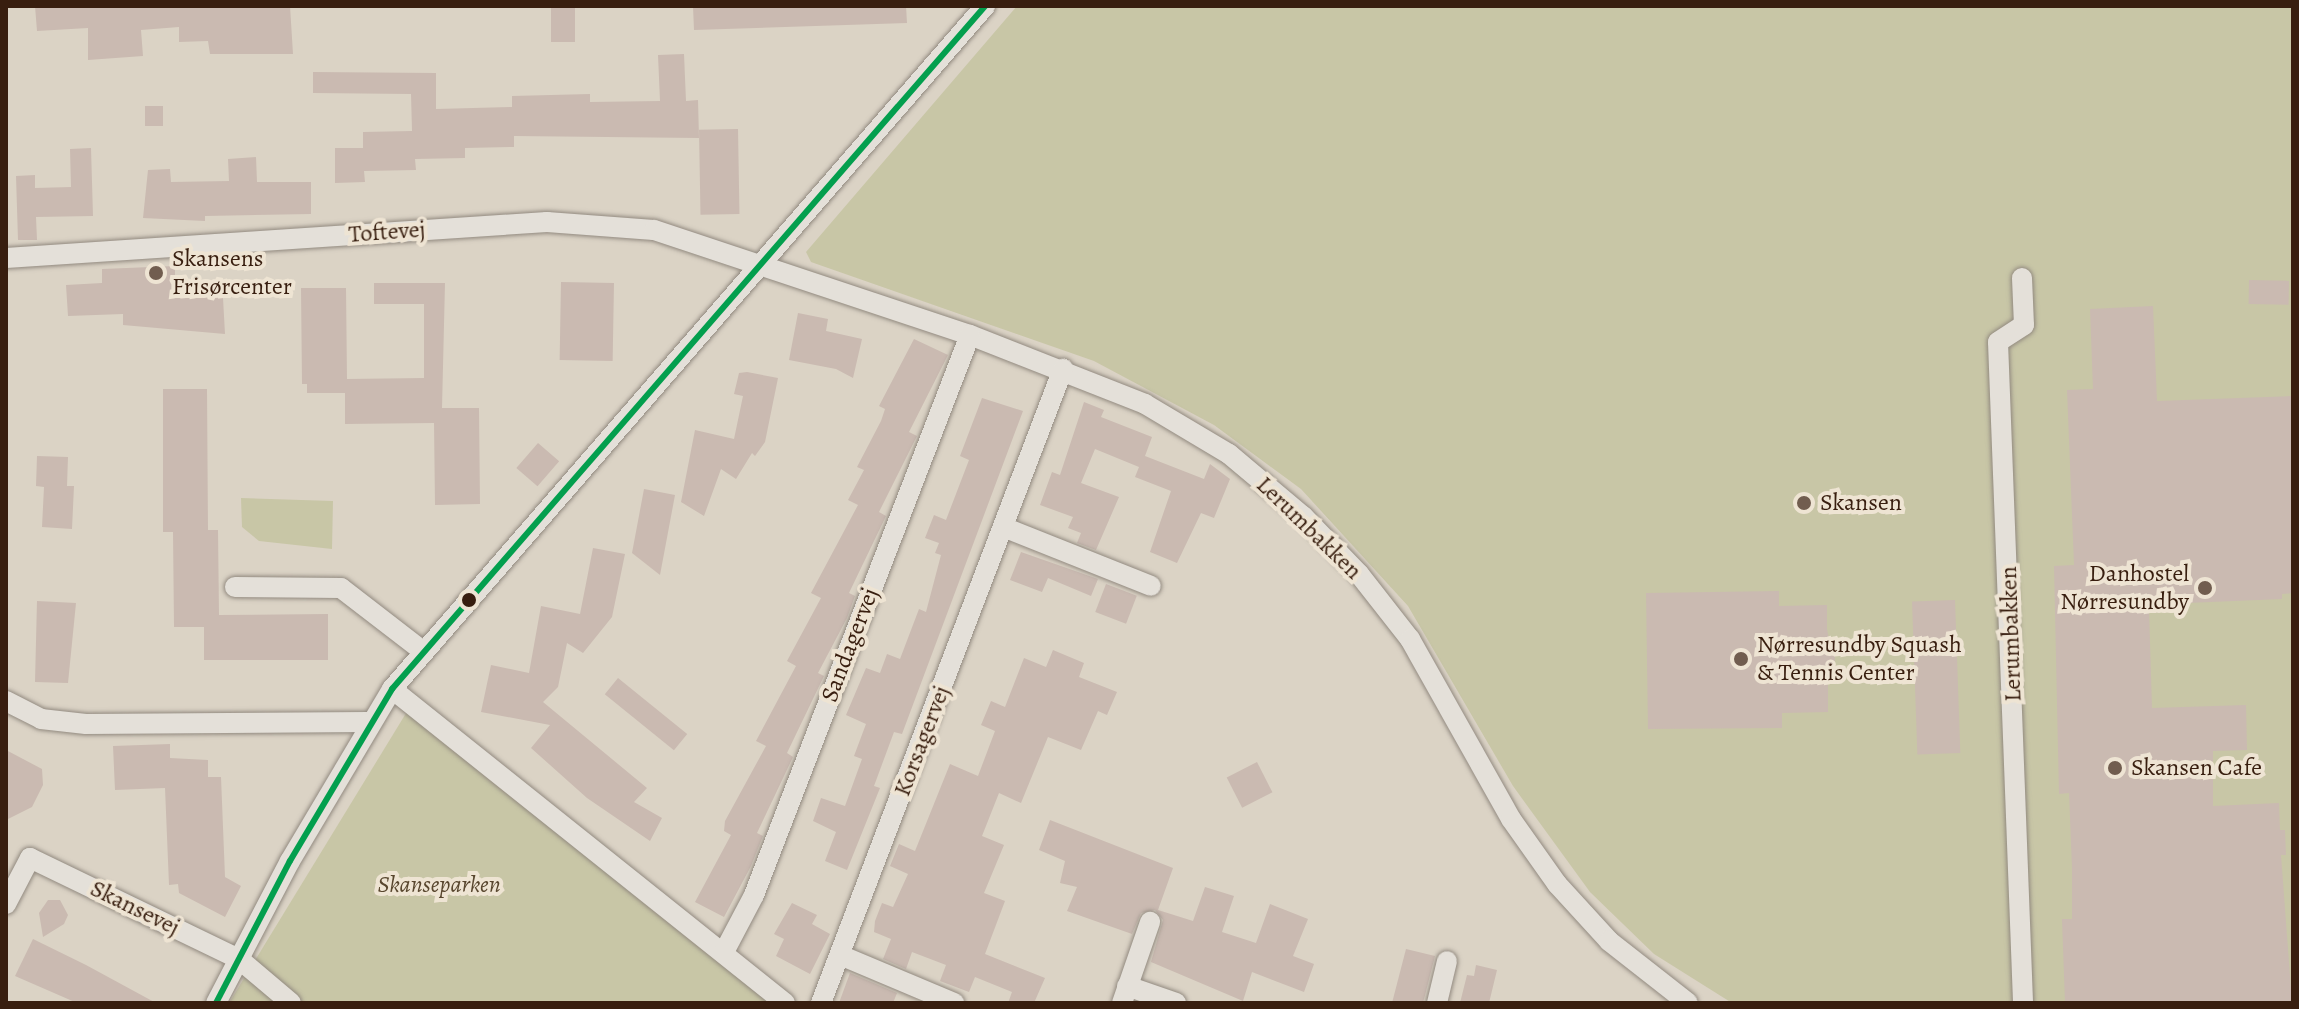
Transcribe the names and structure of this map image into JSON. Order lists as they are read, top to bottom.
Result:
{
  "streets": {
    "street": [
      "Toftevej",
      "Lerumbakken",
      "Sandagervej",
      "Korsagervej",
      "Skansevej"
    ]
  },
  "crossings": [
    ["Toftevej", "Lerumbakken"],
    ["Lerumbakken", "Sandagervej"],
    ["Lerumbakken", "Korsagervej"]
  ],
  "parks": ["Skanseparken"],
  "places": [
    "Skansens Frisørcenter",
    "Skansen",
    "Danhostel Nørresundby",
    "Nørresundby Squash & Tennis Center",
    "Skansen Cafe"
  ]
}
